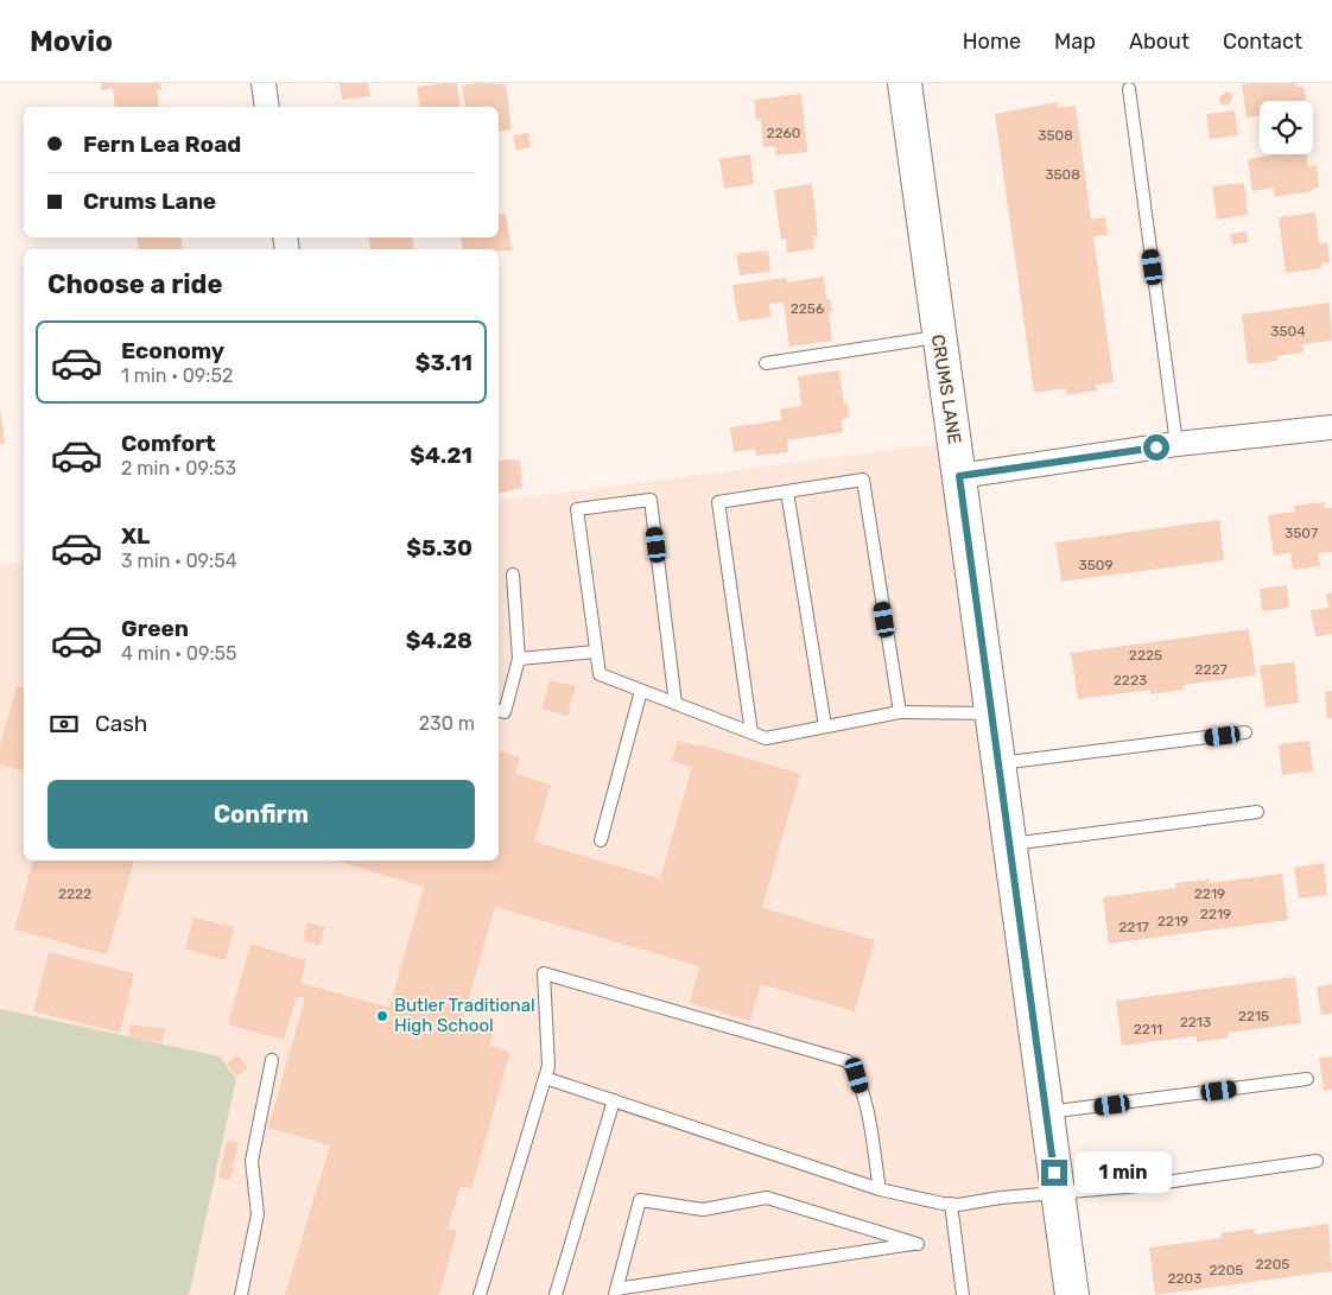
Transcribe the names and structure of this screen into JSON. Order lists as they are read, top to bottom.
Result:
{
  "streets": {
    "main road": ["CRUMS LANE"]
  },
  "places": ["Butler Traditional High School"],
  "house_numbers": [
    "2260",
    "3508",
    "3508",
    "2256",
    "3504",
    "3507",
    "3509",
    "2225",
    "2227",
    "2223",
    "2222",
    "2219",
    "2219",
    "2219",
    "2217",
    "2215",
    "2213",
    "2211",
    "2205",
    "2205",
    "2203"
  ],
  "page": {
    "header": "Movio",
    "nav": [
      "Home",
      "Map",
      "About",
      "Contact"
    ],
    "banner": ["Fern Lea Road", "Crums Lane"],
    "heading": "Choose a ride",
    "list": [
      {
        "name": "Economy",
        "note": "1 min · 09:52",
        "value": "$3.11"
      },
      {
        "name": "Comfort",
        "note": "2 min · 09:53",
        "value": "$4.21"
      },
      {
        "name": "XL",
        "note": "3 min · 09:54",
        "value": "$5.30"
      },
      {
        "name": "Green",
        "note": "4 min · 09:55",
        "value": "$4.28"
      }
    ],
    "pay": ["Cash", "230 m"],
    "buttons": "Confirm",
    "bubble": "1 min"
  }
}
